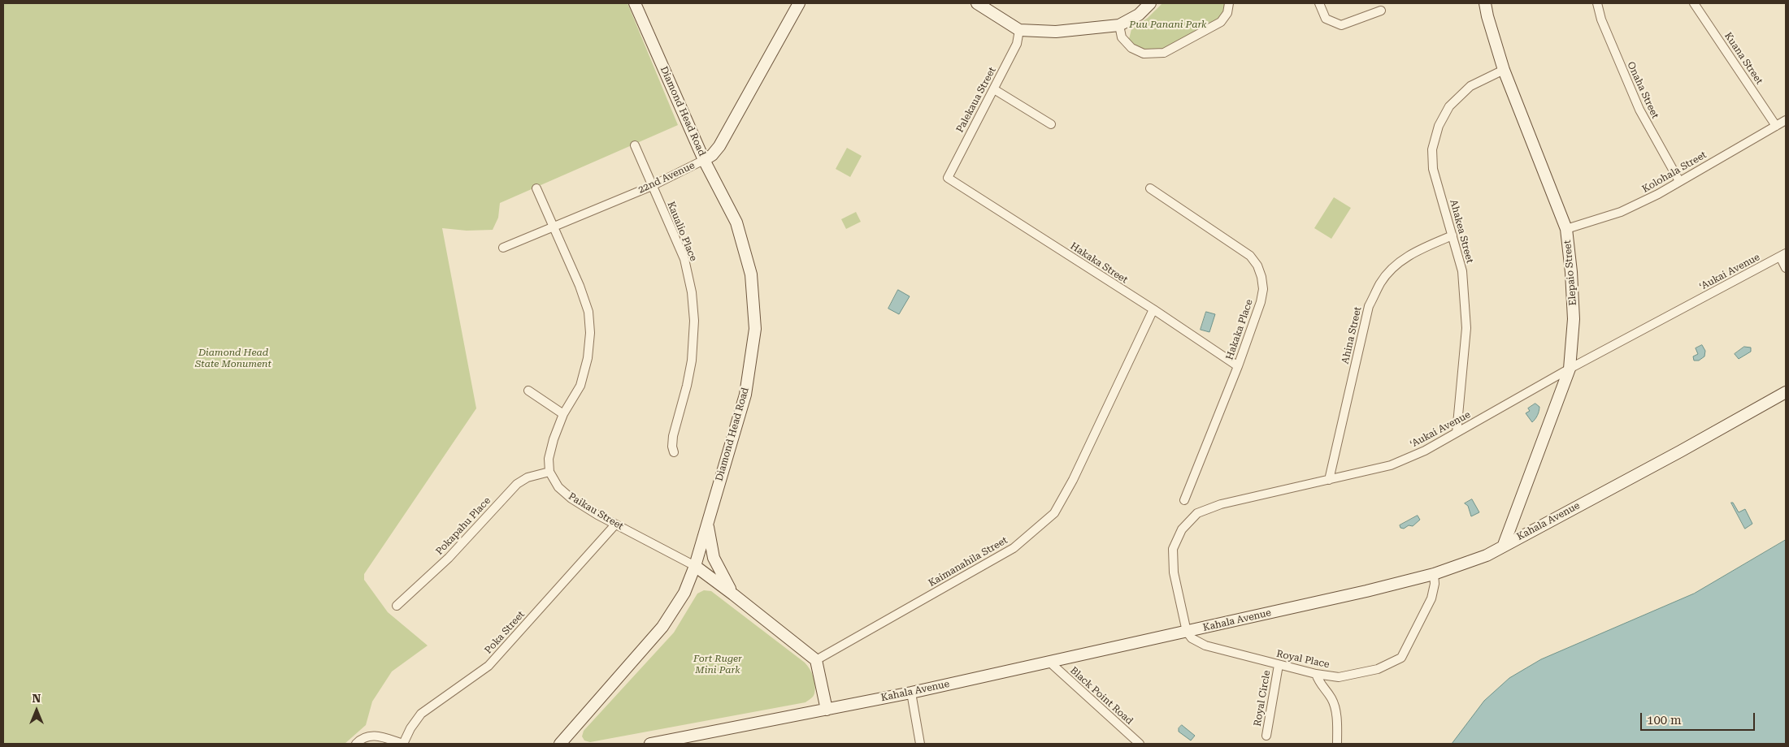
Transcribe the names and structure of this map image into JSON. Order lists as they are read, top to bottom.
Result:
{
  "streets": {
    "street": [
      "Kuana Street",
      "Onaha Street",
      "Palekaua Street",
      "Diamond Head Road",
      "Kolohala Street",
      "22nd Avenue",
      "Kaualio Place",
      "Ahakea Street",
      "Hakaka Street",
      "ʻAukai Avenue",
      "Elepaio Street",
      "Hakaka Place",
      "Ahina Street",
      "Paikau Street",
      "Kahala Avenue",
      "Pokapahu Place",
      "Kaimanahila Street",
      "Poka Street",
      "Royal Place",
      "Black Point Road",
      "Royal Circle"
    ]
  },
  "crossings": [
    ["Kuana Street", "Kolohala Street"],
    ["Onaha Street", "Kolohala Street"],
    ["Palekaua Street", "Hakaka Street"],
    ["Diamond Head Road", "22nd Avenue"],
    ["Diamond Head Road", "Paikau Street"],
    ["Kolohala Street", "Elepaio Street"],
    ["22nd Avenue", "Kaualio Place"],
    ["Ahakea Street", "ʻAukai Avenue"],
    ["Ahakea Street", "Elepaio Street"],
    ["Ahakea Street", "Ahina Street"],
    ["Hakaka Street", "Hakaka Place"],
    ["Hakaka Street", "Kaimanahila Street"],
    ["ʻAukai Avenue", "Elepaio Street"],
    ["ʻAukai Avenue", "Ahina Street"],
    ["ʻAukai Avenue", "Kahala Avenue"],
    ["ʻAukai Avenue", "Royal Place"],
    ["Elepaio Street", "Kahala Avenue"],
    ["Paikau Street", "Pokapahu Place"],
    ["Paikau Street", "Kaimanahila Street"],
    ["Paikau Street", "Poka Street"],
    ["Kahala Avenue", "Royal Place"],
    ["Kahala Avenue", "Black Point Road"],
    ["Royal Place", "Royal Circle"]
  ],
  "parks": ["Puu Panani Park", "Diamond Head State Monument", "Fort Ruger Mini Park"],
  "scale_bar": "100 m",
  "north": "top"
}
